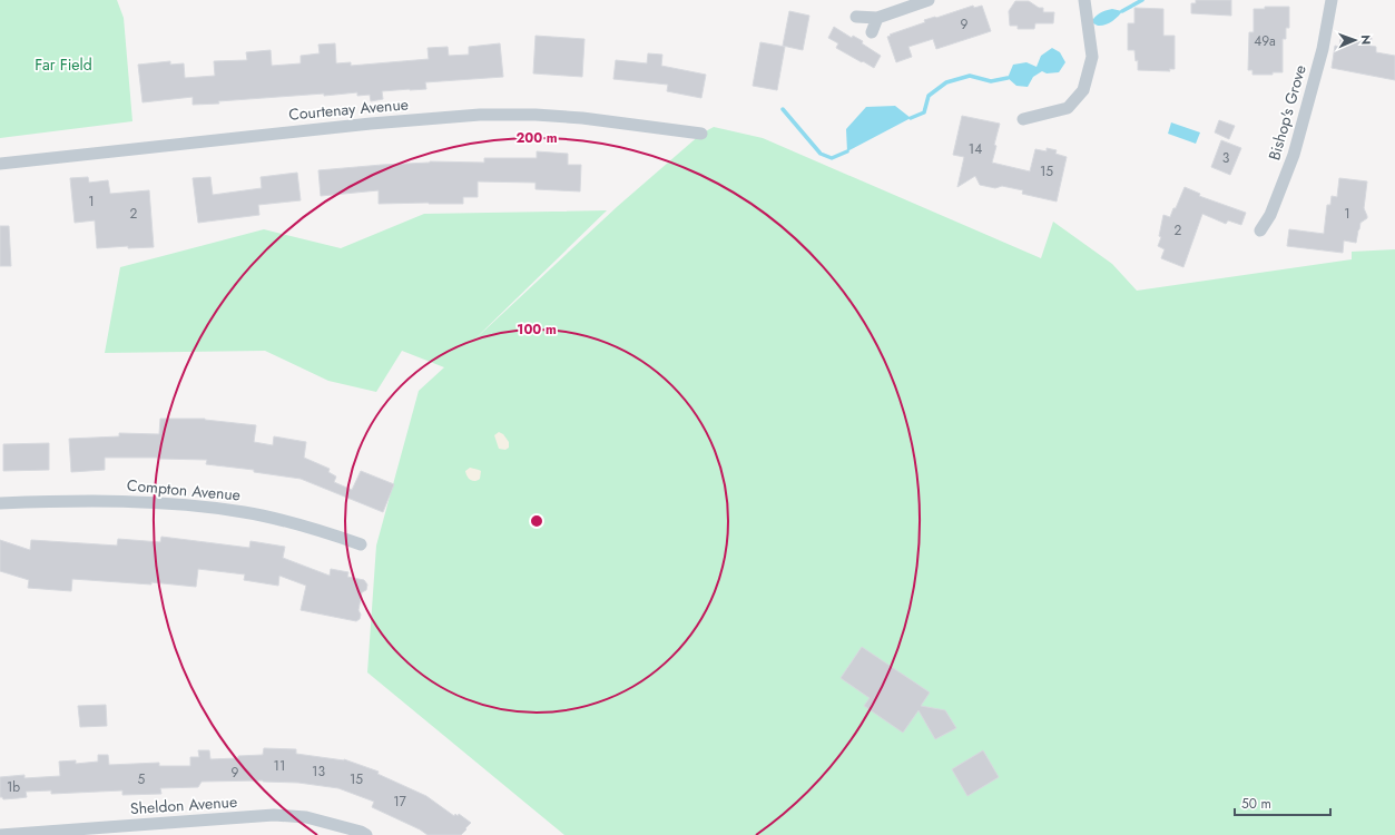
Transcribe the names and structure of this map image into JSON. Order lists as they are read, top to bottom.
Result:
{
  "streets": {
    "street": [
      "Courtenay Avenue",
      "Bishop's Grove",
      "Compton Avenue",
      "Sheldon Avenue"
    ]
  },
  "parks": ["Far Field"],
  "house_numbers": [
    "9",
    "49a",
    "14",
    "3",
    "15",
    "1",
    "2",
    "1",
    "2",
    "11",
    "13",
    "9",
    "5",
    "15",
    "1b",
    "17"
  ],
  "scale_bar": "50 m",
  "north": "right",
  "rings": ["200 m", "100 m"]
}
